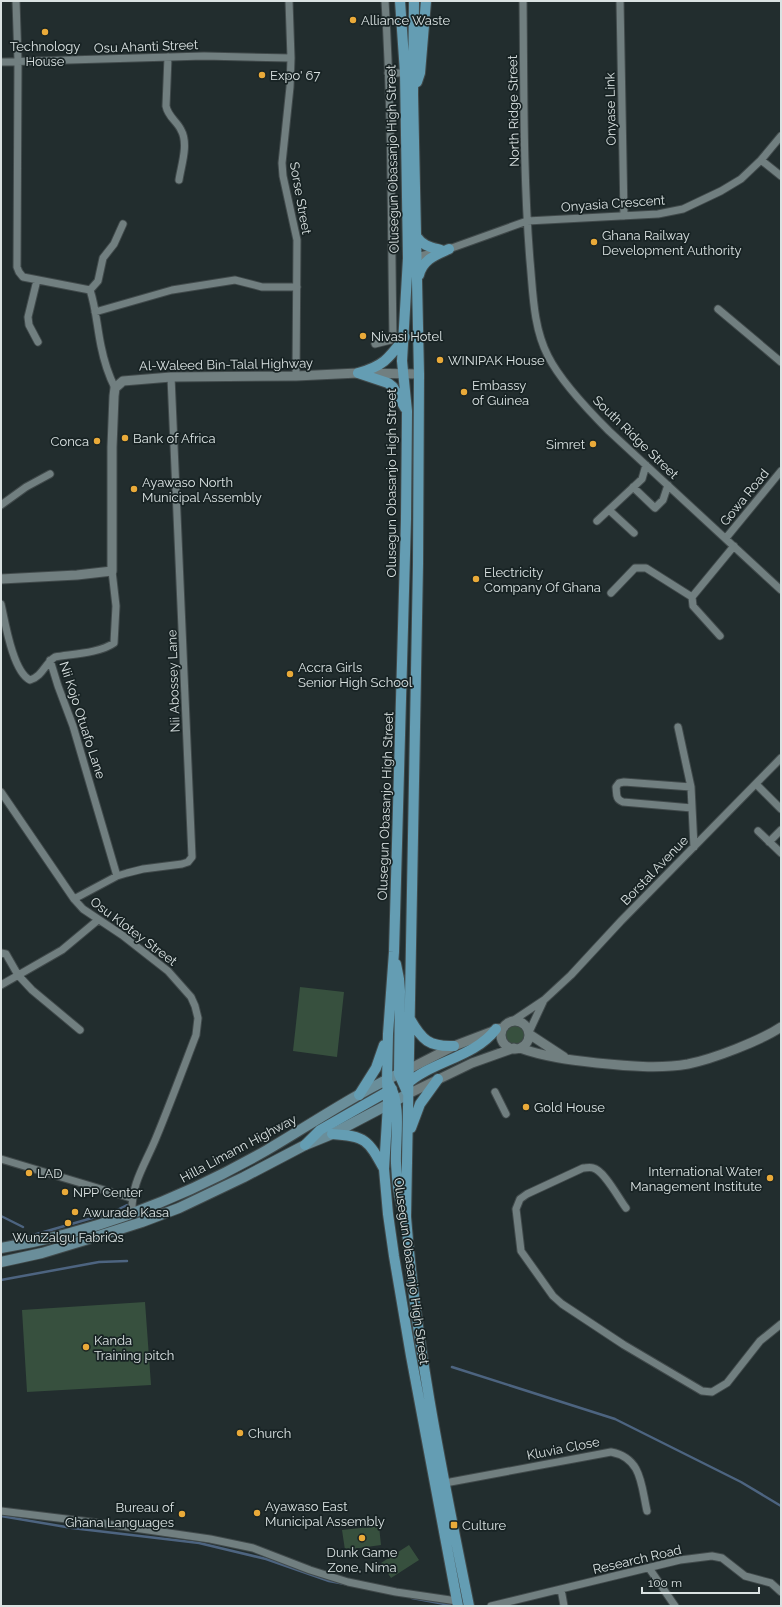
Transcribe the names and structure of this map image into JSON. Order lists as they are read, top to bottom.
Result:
{
  "streets": {
    "main road": ["Olusegun Obasanjo High Street", "Hilla Limann Highway"],
    "street": [
      "Osu Ahanti Street",
      "Onyase Link",
      "North Ridge Street",
      "Sorse Street",
      "Onyasia Crescent",
      "Al-Waleed Bin-Talal Highway",
      "South Ridge Street",
      "Gowa Road",
      "Nii Abossey Lane",
      "Nii Kojo Otuafo Lane",
      "Borstal Avenue",
      "Osu Klotey Street",
      "Kluvia Close",
      "Research Road"
    ]
  },
  "crossings": [
    ["Osu Ahanti Street", "Sorse Street"],
    ["Onyase Link", "Onyasia Crescent"],
    ["North Ridge Street", "Onyasia Crescent"],
    ["North Ridge Street", "South Ridge Street"],
    ["Olusegun Obasanjo High Street", "Onyasia Crescent"],
    ["Olusegun Obasanjo High Street", "Al-Waleed Bin-Talal Highway"],
    ["Olusegun Obasanjo High Street", "Hilla Limann Highway"],
    ["Olusegun Obasanjo High Street", "Kluvia Close"],
    ["Sorse Street", "Al-Waleed Bin-Talal Highway"],
    ["Onyasia Crescent", "South Ridge Street"],
    ["Al-Waleed Bin-Talal Highway", "Nii Abossey Lane"],
    ["South Ridge Street", "Gowa Road"],
    ["Nii Abossey Lane", "Nii Kojo Otuafo Lane"],
    ["Nii Abossey Lane", "Osu Klotey Street"],
    ["Osu Klotey Street", "Hilla Limann Highway"]
  ],
  "places": {
    "other": [
      "Alliance Waste",
      "Technology House",
      "Expo' 67",
      "Ghana Railway Development Authority",
      "Nivasi Hotel",
      "WINIPAK House",
      "Embassy of Guinea",
      "Bank of Africa",
      "Conca",
      "Simret",
      "Ayawaso North Municipal Assembly",
      "Electricity Company Of Ghana",
      "Accra Girls Senior High School",
      "Gold House",
      "LAD",
      "International Water Management Institute",
      "NPP Center",
      "Awurade Kasa",
      "WunZalgu FabriQs",
      "Kanda Training pitch",
      "Church",
      "Ayawaso East Municipal Assembly",
      "Bureau of Ghana Languages",
      "Dunk Game Zone, Nima"
    ],
    "transit": ["Culture"]
  },
  "scale_bar": "100 m"
}
